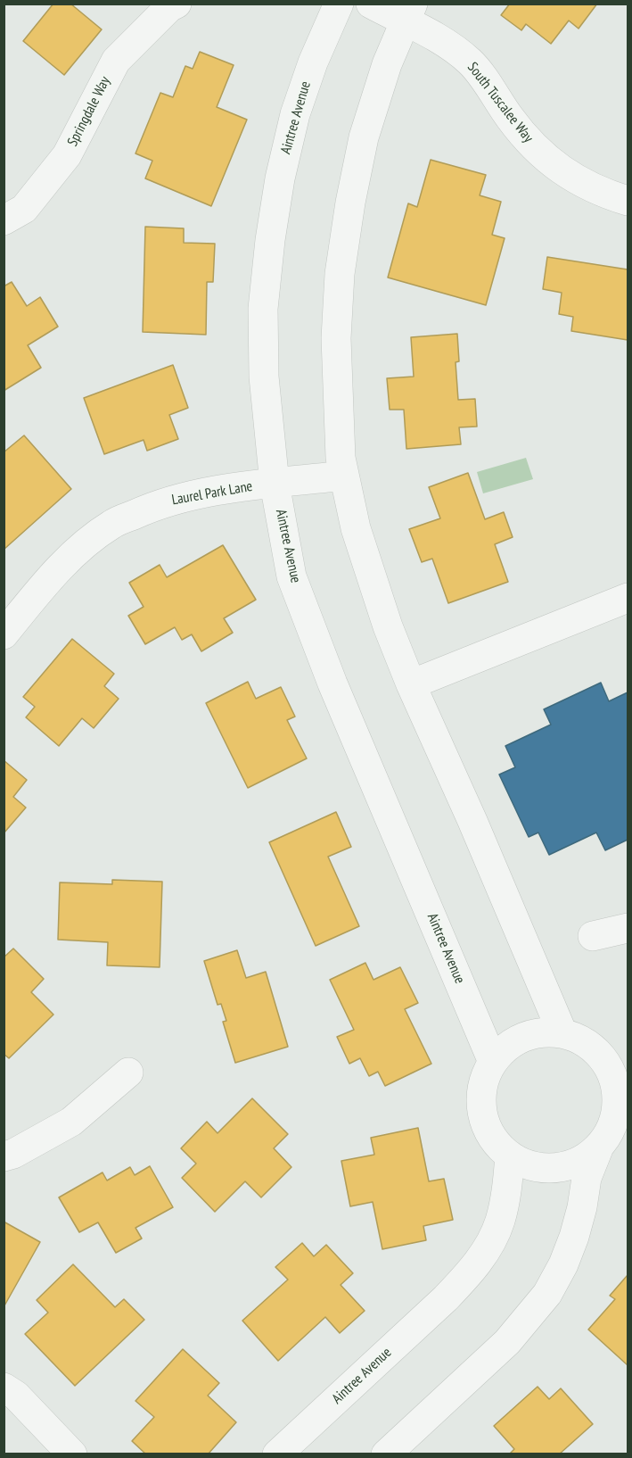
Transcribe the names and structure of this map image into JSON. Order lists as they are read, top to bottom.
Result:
{
  "streets": {
    "street": [
      "South Tuscalee Way",
      "Springdale Way",
      "Aintree Avenue",
      "Laurel Park Lane"
    ]
  },
  "crossings": [
    ["Aintree Avenue", "Laurel Park Lane"]
  ]
}
